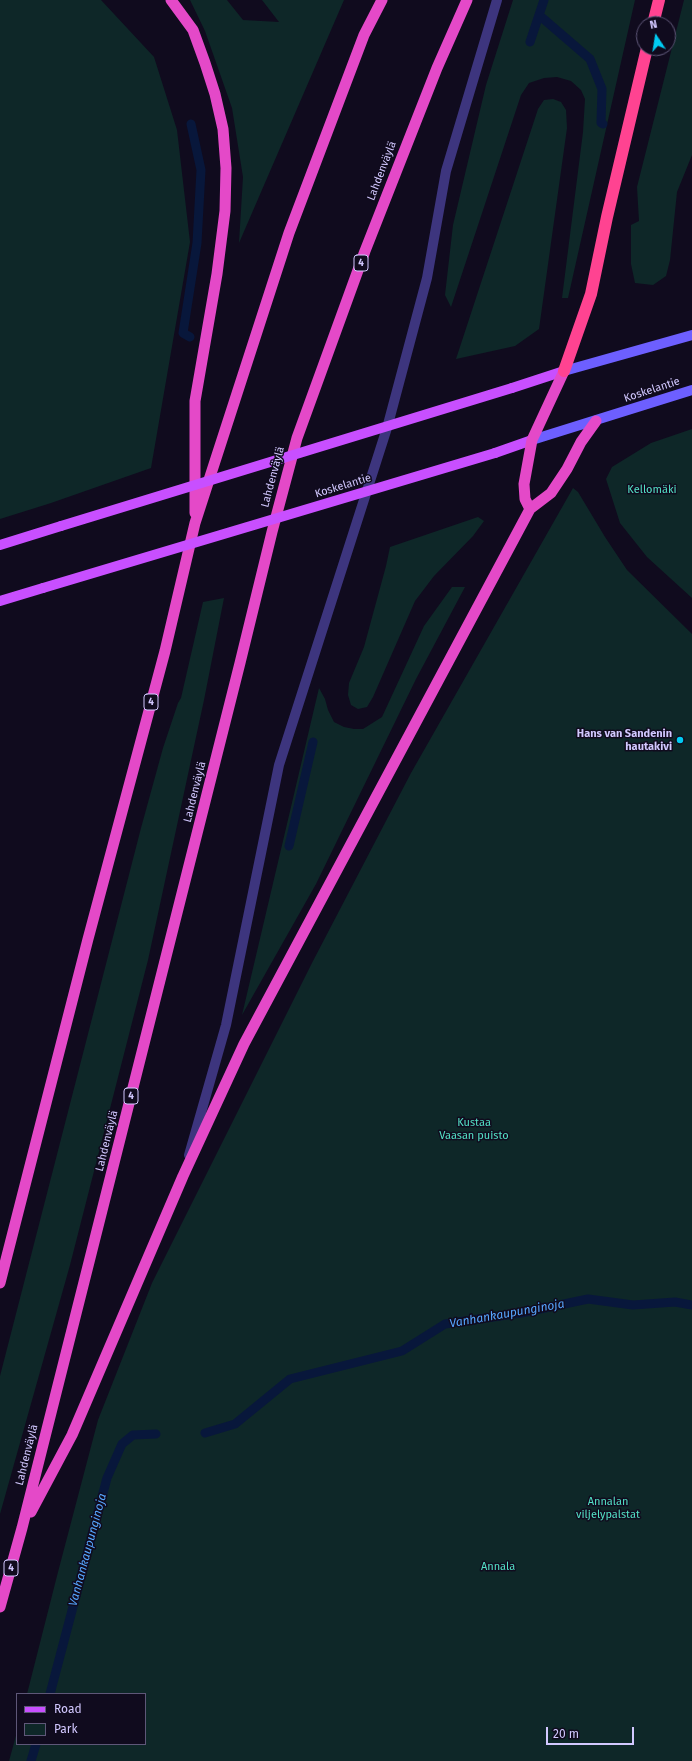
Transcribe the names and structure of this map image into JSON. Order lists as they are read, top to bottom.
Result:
{
  "streets": {
    "highway": ["Lahdenväylä", "4"],
    "main road": ["Koskelantie"]
  },
  "water": ["Vanhankaupunginoja"],
  "parks": [
    "Kellomäki",
    "Kustaa Vaasan puisto",
    "Annalan viljelypalstat",
    "Annala"
  ],
  "places": ["Hans van Sandenin hautakivi"],
  "legend": ["Road", "Park"],
  "scale_bar": "20 m",
  "north": "top"
}
